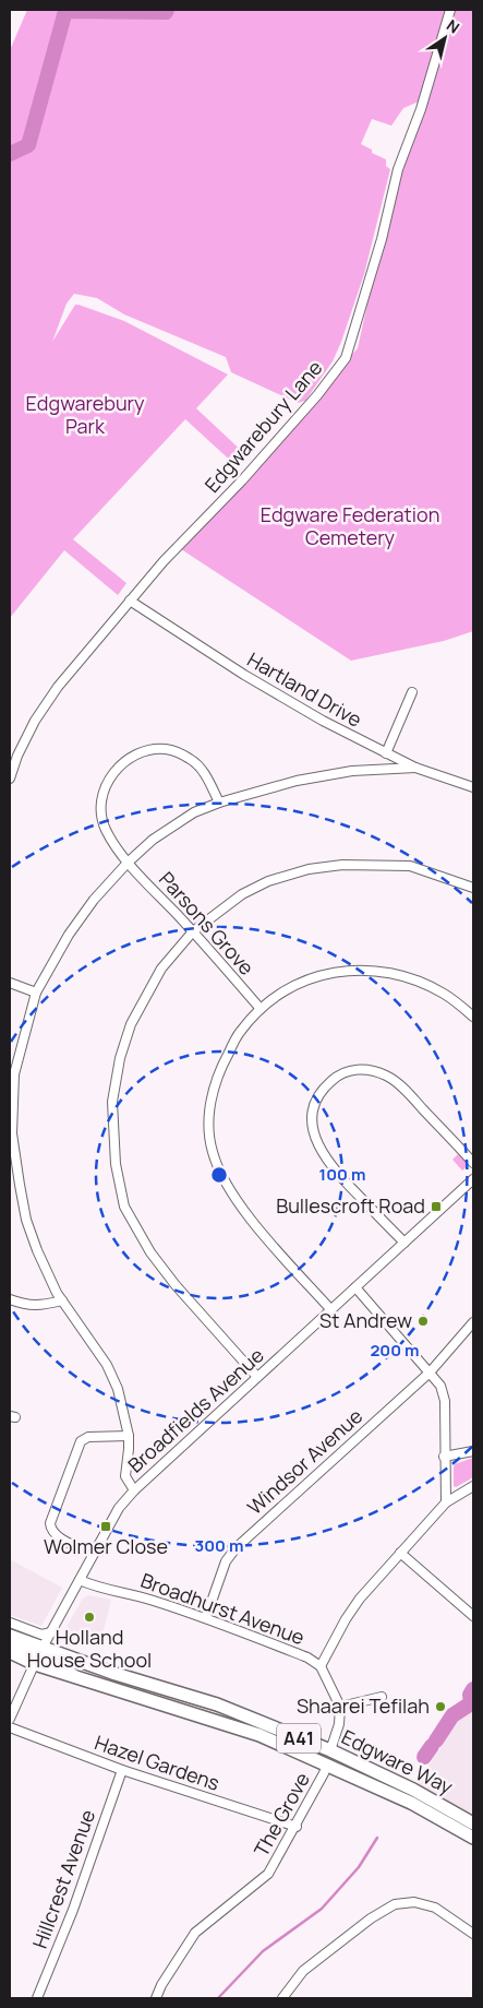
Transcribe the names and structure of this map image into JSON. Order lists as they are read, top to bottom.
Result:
{
  "streets": {
    "highway": ["A41", "Edgware Way"],
    "street": [
      "Edgwarebury Lane",
      "Hartland Drive",
      "Parsons Grove",
      "Broadfields Avenue",
      "Windsor Avenue",
      "Broadhurst Avenue",
      "Hazel Gardens",
      "The Grove",
      "Hillcrest Avenue"
    ]
  },
  "crossings": [
    ["Edgwarebury Lane", "Hartland Drive"],
    ["Broadfields Avenue", "Broadhurst Avenue"],
    ["Broadfields Avenue", "A41"],
    ["Broadfields Avenue", "Edgware Way"],
    ["Windsor Avenue", "Broadhurst Avenue"],
    ["A41", "Edgware Way"],
    ["Edgware Way", "The Grove"],
    ["Hazel Gardens", "The Grove"],
    ["Hazel Gardens", "Hillcrest Avenue"]
  ],
  "parks": ["Edgwarebury Park", "Edgware Federation Cemetery"],
  "places": {
    "transit": ["Bullescroft Road", "Wolmer Close"],
    "other": ["St Andrew", "Holland House School", "Shaarei Tefilah"]
  },
  "north": "top right",
  "rings": ["100 m", "200 m", "300 m"]
}
